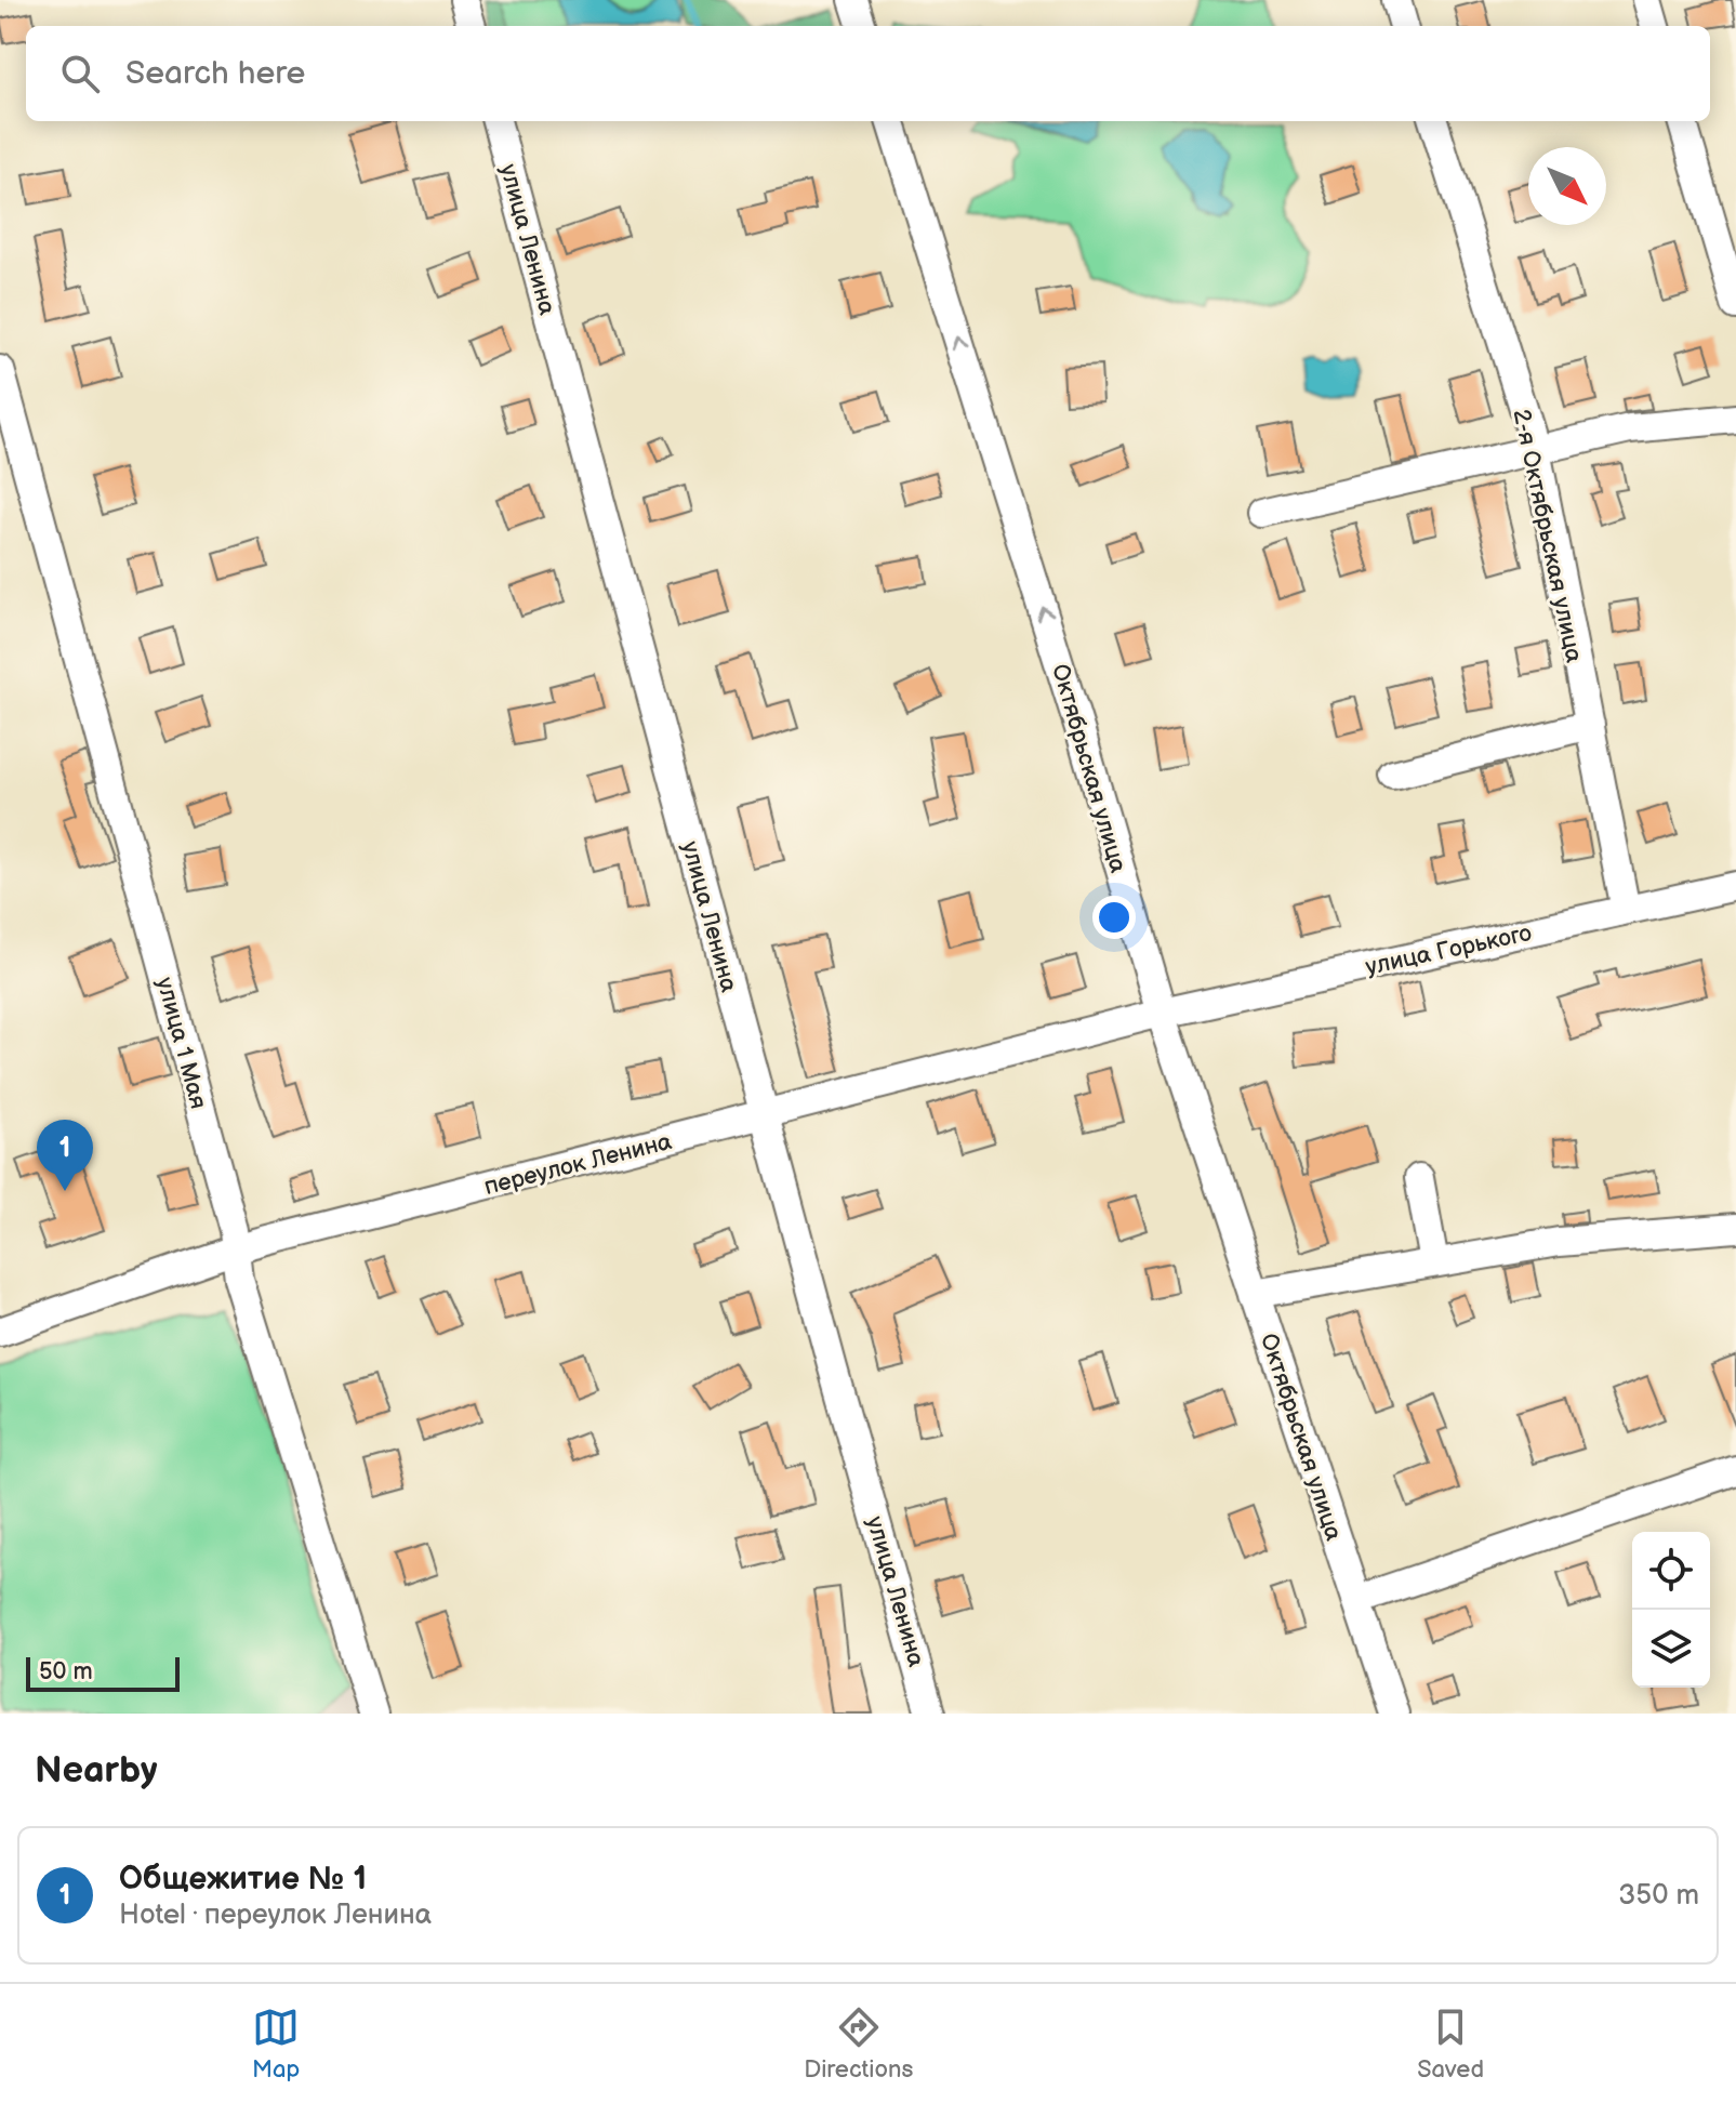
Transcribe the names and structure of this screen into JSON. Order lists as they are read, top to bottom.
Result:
{
  "streets": {
    "street": [
      "улица Ленина",
      "2-я Октябрьская улица",
      "Октябрьская улица",
      "улица Горького",
      "улица 1 Мая",
      "переулок Ленина"
    ]
  },
  "crossings": [
    ["улица Ленина", "переулок Ленина"],
    ["2-я Октябрьская улица", "улица Горького"],
    ["Октябрьская улица", "улица Горького"],
    ["Октябрьская улица", "переулок Ленина"],
    ["улица Горького", "переулок Ленина"],
    ["улица 1 Мая", "переулок Ленина"]
  ],
  "one_way": ["Октябрьская улица"],
  "scale_bar": "50 m",
  "north": "bottom right",
  "page": {
    "search": "Search here",
    "pins": "1",
    "scale": "50 m",
    "heading": "Nearby",
    "list": [
      {
        "mark": "1",
        "name": "Общежитие № 1",
        "note": "Hotel · переулок Ленина",
        "value": "350 m"
      }
    ],
    "nav": ["Map", "Directions", "Saved"]
  }
}
